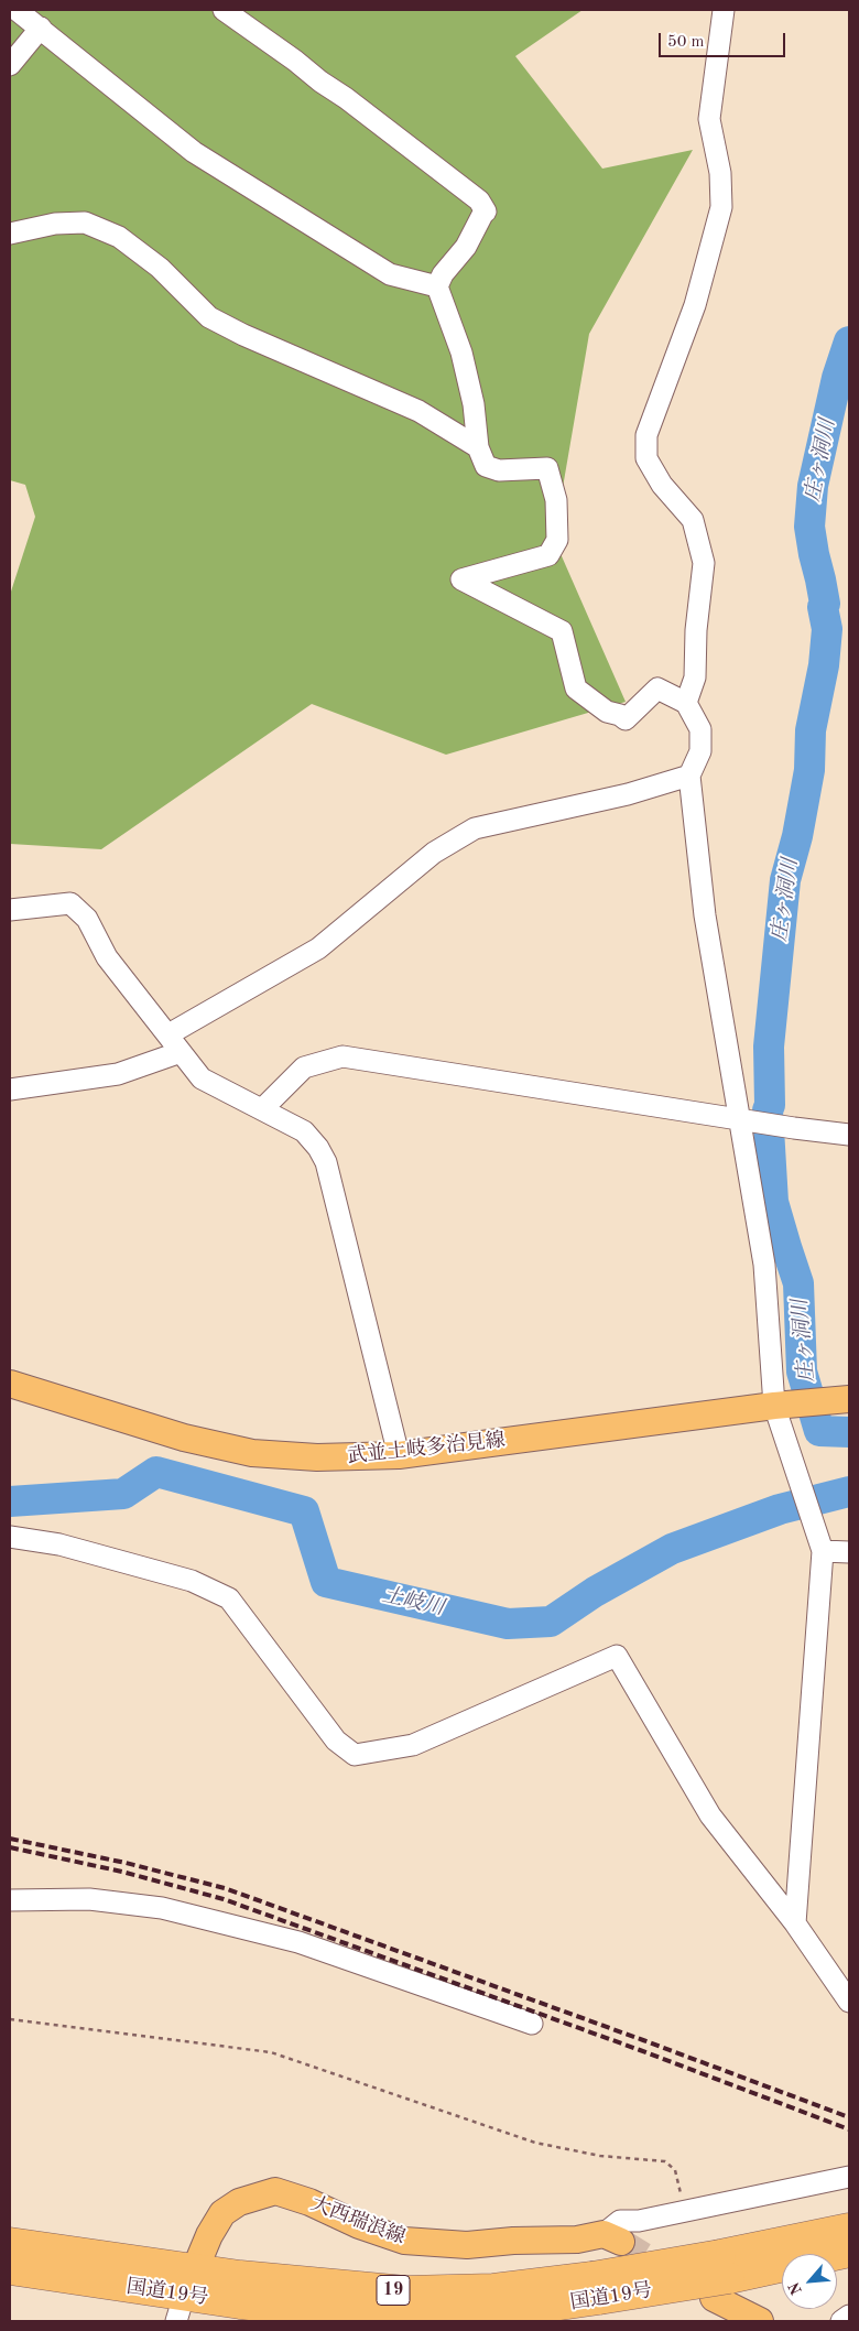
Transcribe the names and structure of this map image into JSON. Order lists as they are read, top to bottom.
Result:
{
  "streets": {
    "highway": ["19", "国道19号"],
    "main road": ["武並土岐多治見線", "大西瑞浪線"]
  },
  "crossings": [
    ["大西瑞浪線", "国道19号"]
  ],
  "water": ["庄ヶ洞川", "土岐川"],
  "scale_bar": "50 m",
  "north": "bottom left"
}
